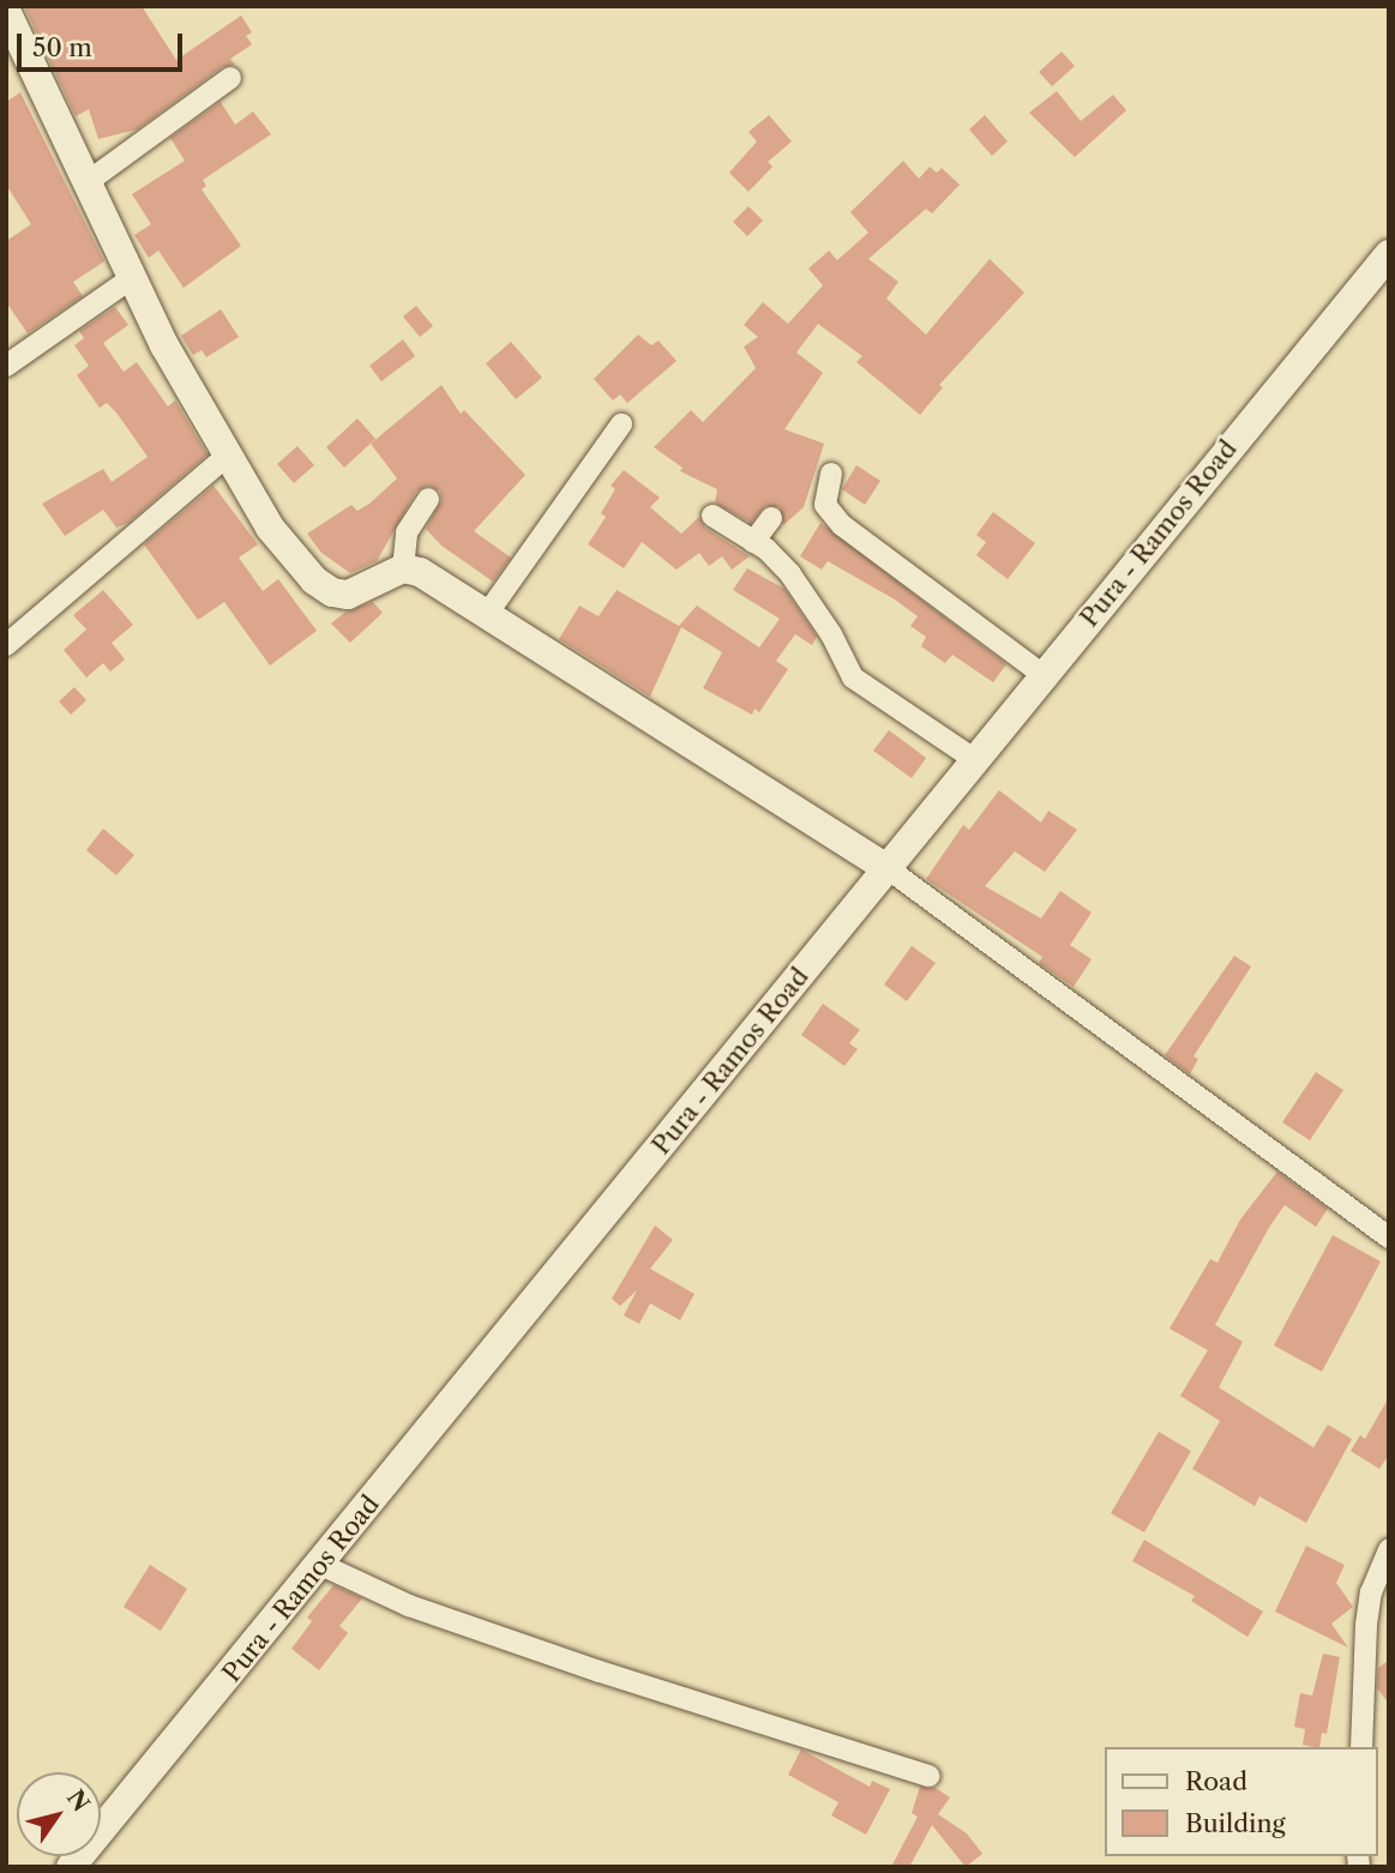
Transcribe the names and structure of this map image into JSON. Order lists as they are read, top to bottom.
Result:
{
  "streets": {
    "main road": ["Pura - Ramos Road"]
  },
  "legend": ["Road", "Building"],
  "scale_bar": "50 m",
  "north": "top right"
}
